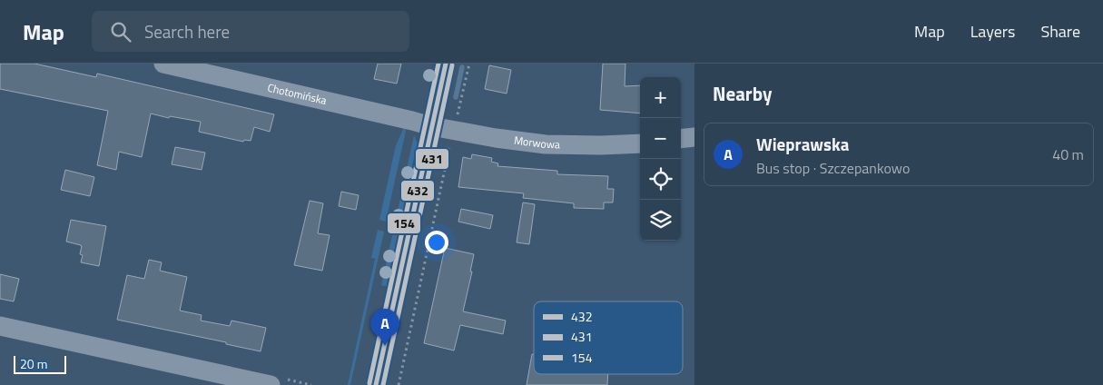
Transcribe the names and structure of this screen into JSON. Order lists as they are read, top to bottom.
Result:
{
  "streets": {
    "street": ["Chotomińska", "Morwowa"]
  },
  "crossings": [
    ["Chotomińska", "Morwowa"]
  ],
  "lines": ["transit line 432", "transit line 154", "transit line 431"],
  "legend": ["432", "431", "154"],
  "scale_bar": "20 m",
  "page": {
    "header": "Map",
    "search": "Search here",
    "nav": ["Map", "Layers", "Share"],
    "heading": "Nearby",
    "map_buttons": ["+", "−"],
    "list": [
      {
        "mark": "A",
        "name": "Wieprawska",
        "note": "Bus stop · Szczepankowo",
        "value": "40 m"
      }
    ],
    "pins": "A",
    "scale": "20 m"
  }
}
